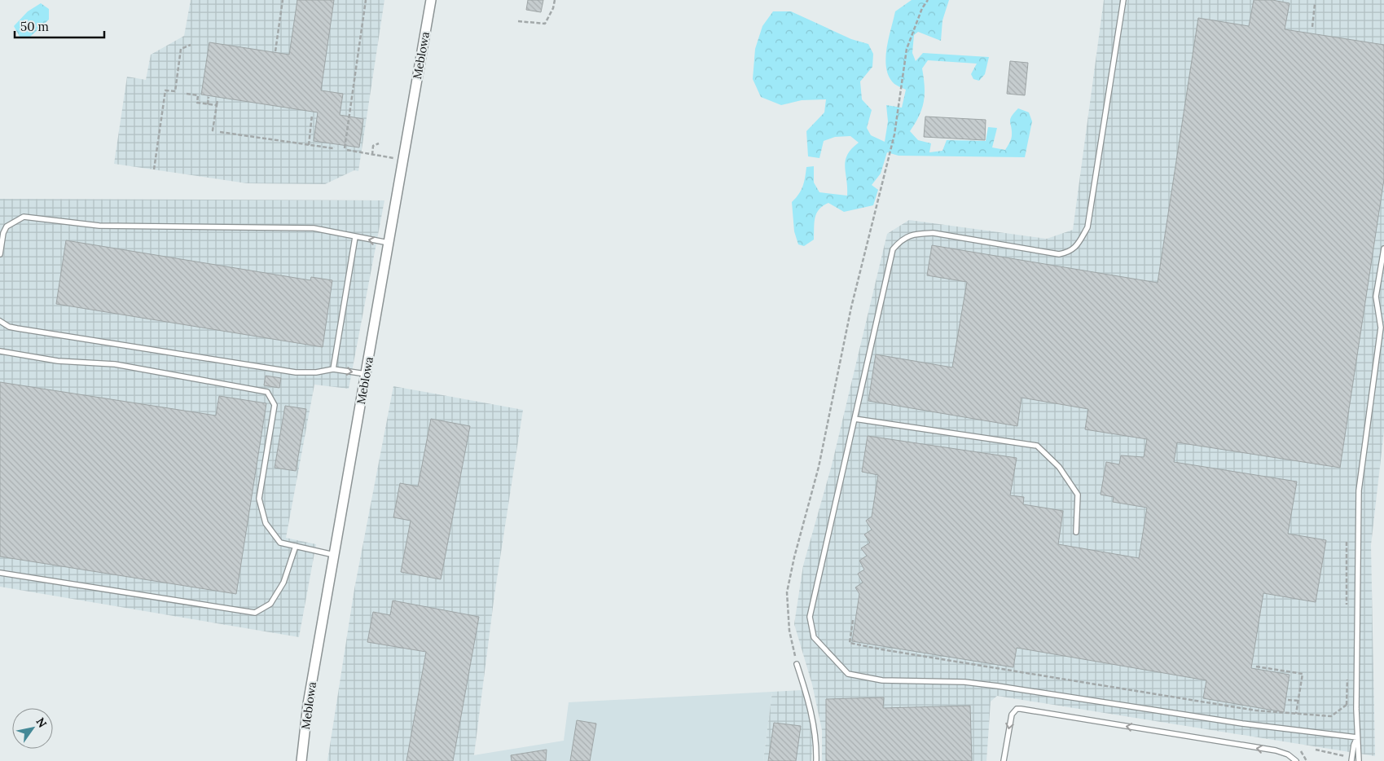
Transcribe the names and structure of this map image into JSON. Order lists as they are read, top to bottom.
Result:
{
  "streets": {
    "street": ["Meblowa"]
  },
  "scale_bar": "50 m",
  "north": "top right"
}
